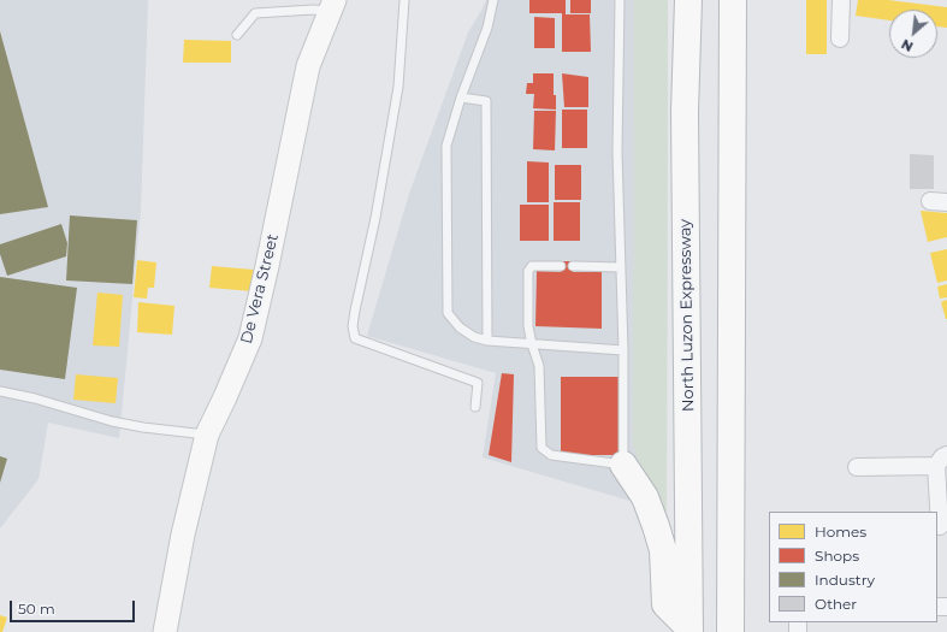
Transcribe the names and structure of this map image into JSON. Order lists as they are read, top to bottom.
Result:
{
  "streets": {
    "highway": ["North Luzon Expressway"],
    "street": ["De Vera Street"]
  },
  "legend": [
    "Homes",
    "Shops",
    "Industry",
    "Other"
  ],
  "scale_bar": "50 m",
  "north": "bottom left"
}
